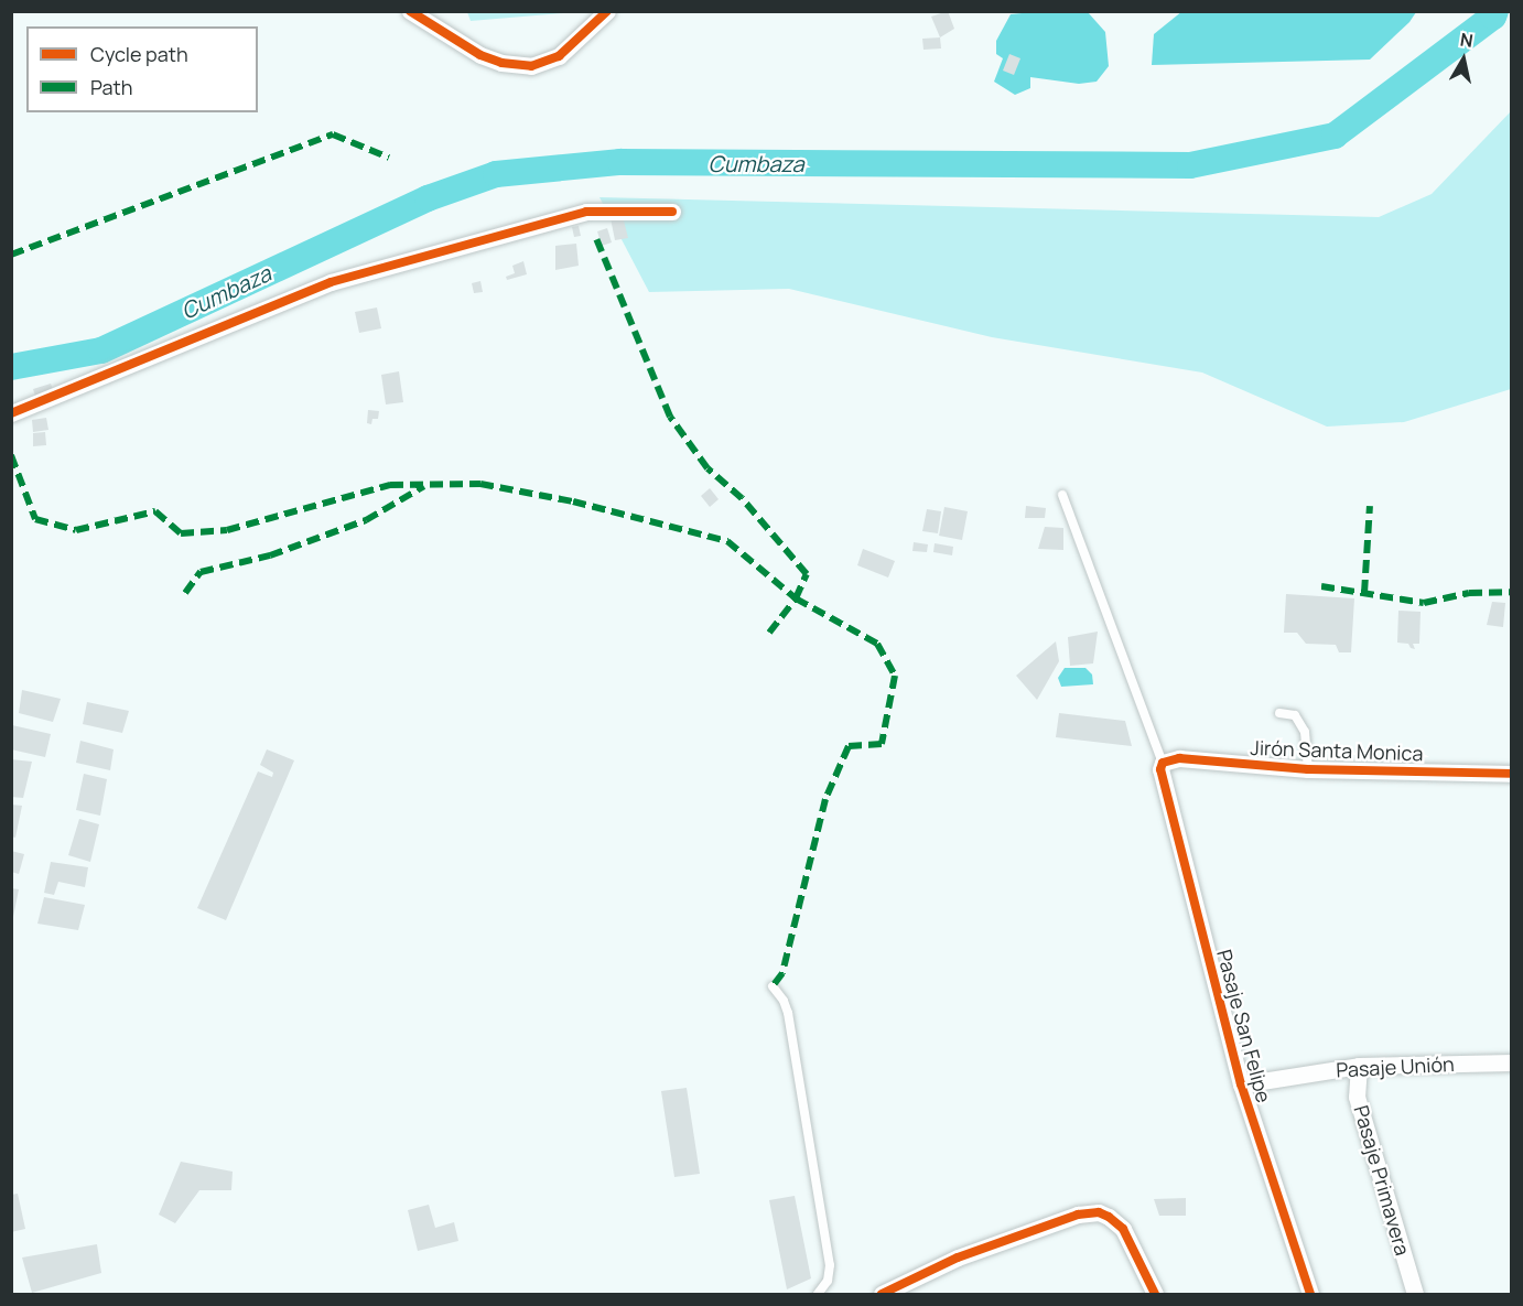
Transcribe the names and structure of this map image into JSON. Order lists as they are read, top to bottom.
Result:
{
  "streets": {
    "street": [
      "Jirón Santa Monica",
      "Pasaje San Felipe",
      "Pasaje Unión",
      "Pasaje Primavera"
    ]
  },
  "crossings": [
    ["Jirón Santa Monica", "Pasaje San Felipe"],
    ["Pasaje San Felipe", "Pasaje Unión"],
    ["Pasaje Unión", "Pasaje Primavera"]
  ],
  "water": ["Cumbaza"],
  "legend": ["Cycle path", "Path"],
  "north": "top"
}
